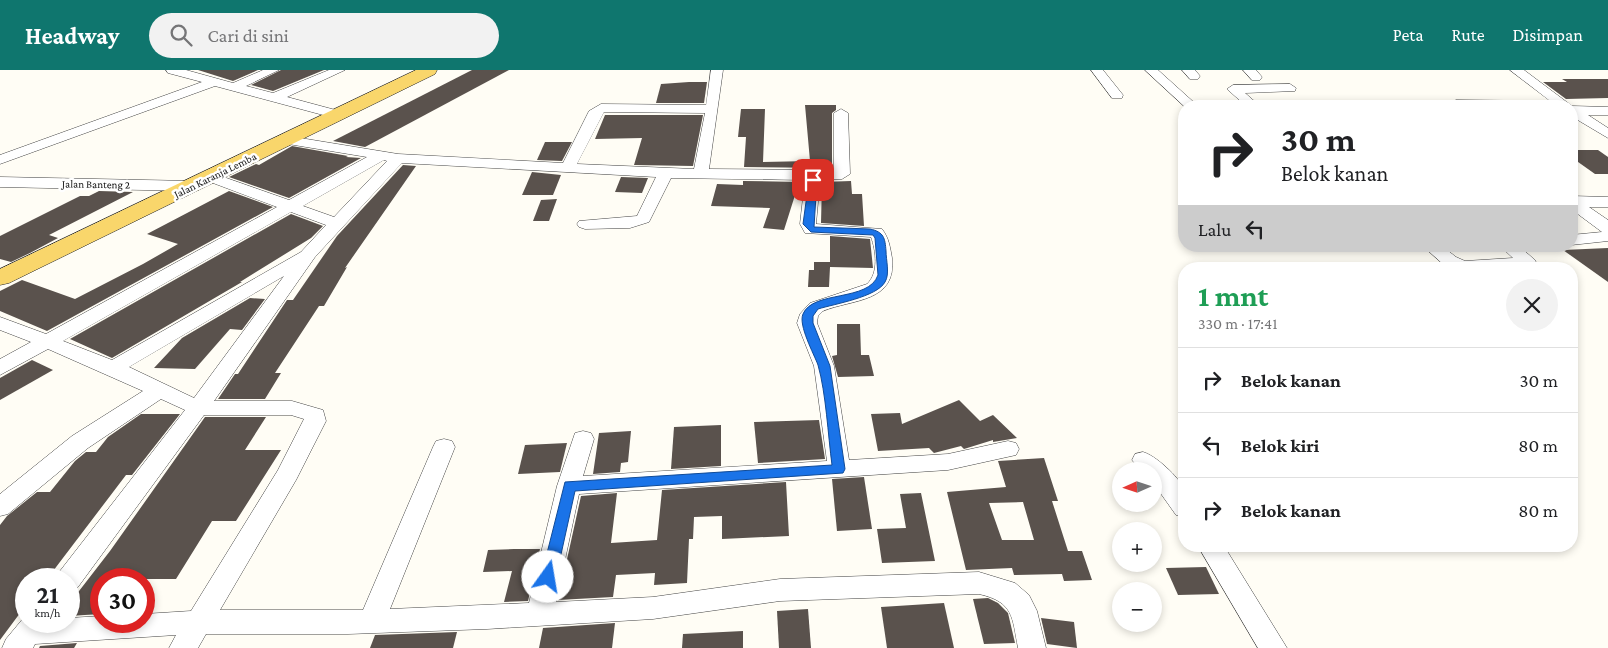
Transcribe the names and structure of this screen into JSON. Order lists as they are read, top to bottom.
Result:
{
  "streets": {
    "main road": ["Jalan Karanja Lemba"],
    "street": ["Jalan Banteng 2"]
  },
  "crossings": [
    ["Jalan Karanja Lemba", "Jalan Banteng 2"]
  ],
  "north": "left",
  "page": {
    "header": "Headway",
    "search": "Cari di sini",
    "nav": ["Peta", "Rute", "Disimpan"],
    "turn": ["30 m", "Belok kanan"],
    "then": "Lalu",
    "heading": ["1 mnt", "330 m · 17:41"],
    "list": [
      {
        "name": "Belok kanan",
        "value": "30 m"
      },
      {
        "name": "Belok kiri",
        "value": "80 m"
      },
      {
        "name": "Belok kanan",
        "value": "80 m"
      }
    ],
    "map_buttons": ["+", "−"],
    "speed": "21 km/h",
    "limit": "30"
  }
}
